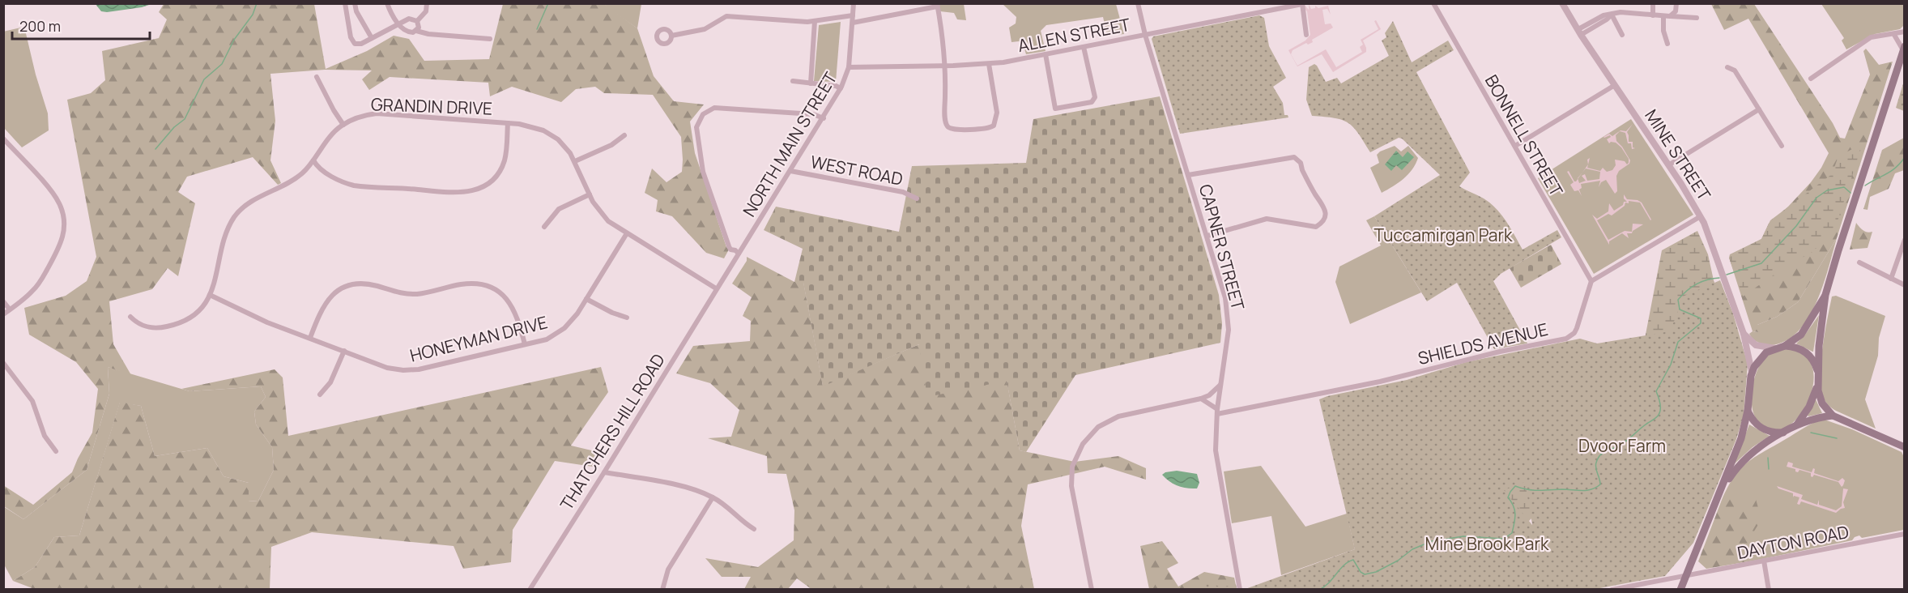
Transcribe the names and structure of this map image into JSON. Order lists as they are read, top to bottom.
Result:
{
  "streets": {
    "street": [
      "ALLEN STREET",
      "GRANDIN DRIVE",
      "BONNELL STREET",
      "NORTH MAIN STREET",
      "MINE STREET",
      "WEST ROAD",
      "CAPNER STREET",
      "HONEYMAN DRIVE",
      "SHIELDS AVENUE",
      "THATCHERS HILL ROAD",
      "DAYTON ROAD"
    ]
  },
  "crossings": [
    ["ALLEN STREET", "NORTH MAIN STREET"],
    ["ALLEN STREET", "CAPNER STREET"],
    ["GRANDIN DRIVE", "NORTH MAIN STREET"],
    ["GRANDIN DRIVE", "HONEYMAN DRIVE"],
    ["GRANDIN DRIVE", "THATCHERS HILL ROAD"],
    ["BONNELL STREET", "SHIELDS AVENUE"],
    ["NORTH MAIN STREET", "WEST ROAD"],
    ["NORTH MAIN STREET", "THATCHERS HILL ROAD"],
    ["CAPNER STREET", "SHIELDS AVENUE"]
  ],
  "parks": ["Tuccamirgan Park", "Dvoor Farm", "Mine Brook Park"],
  "scale_bar": "200 m"
}
